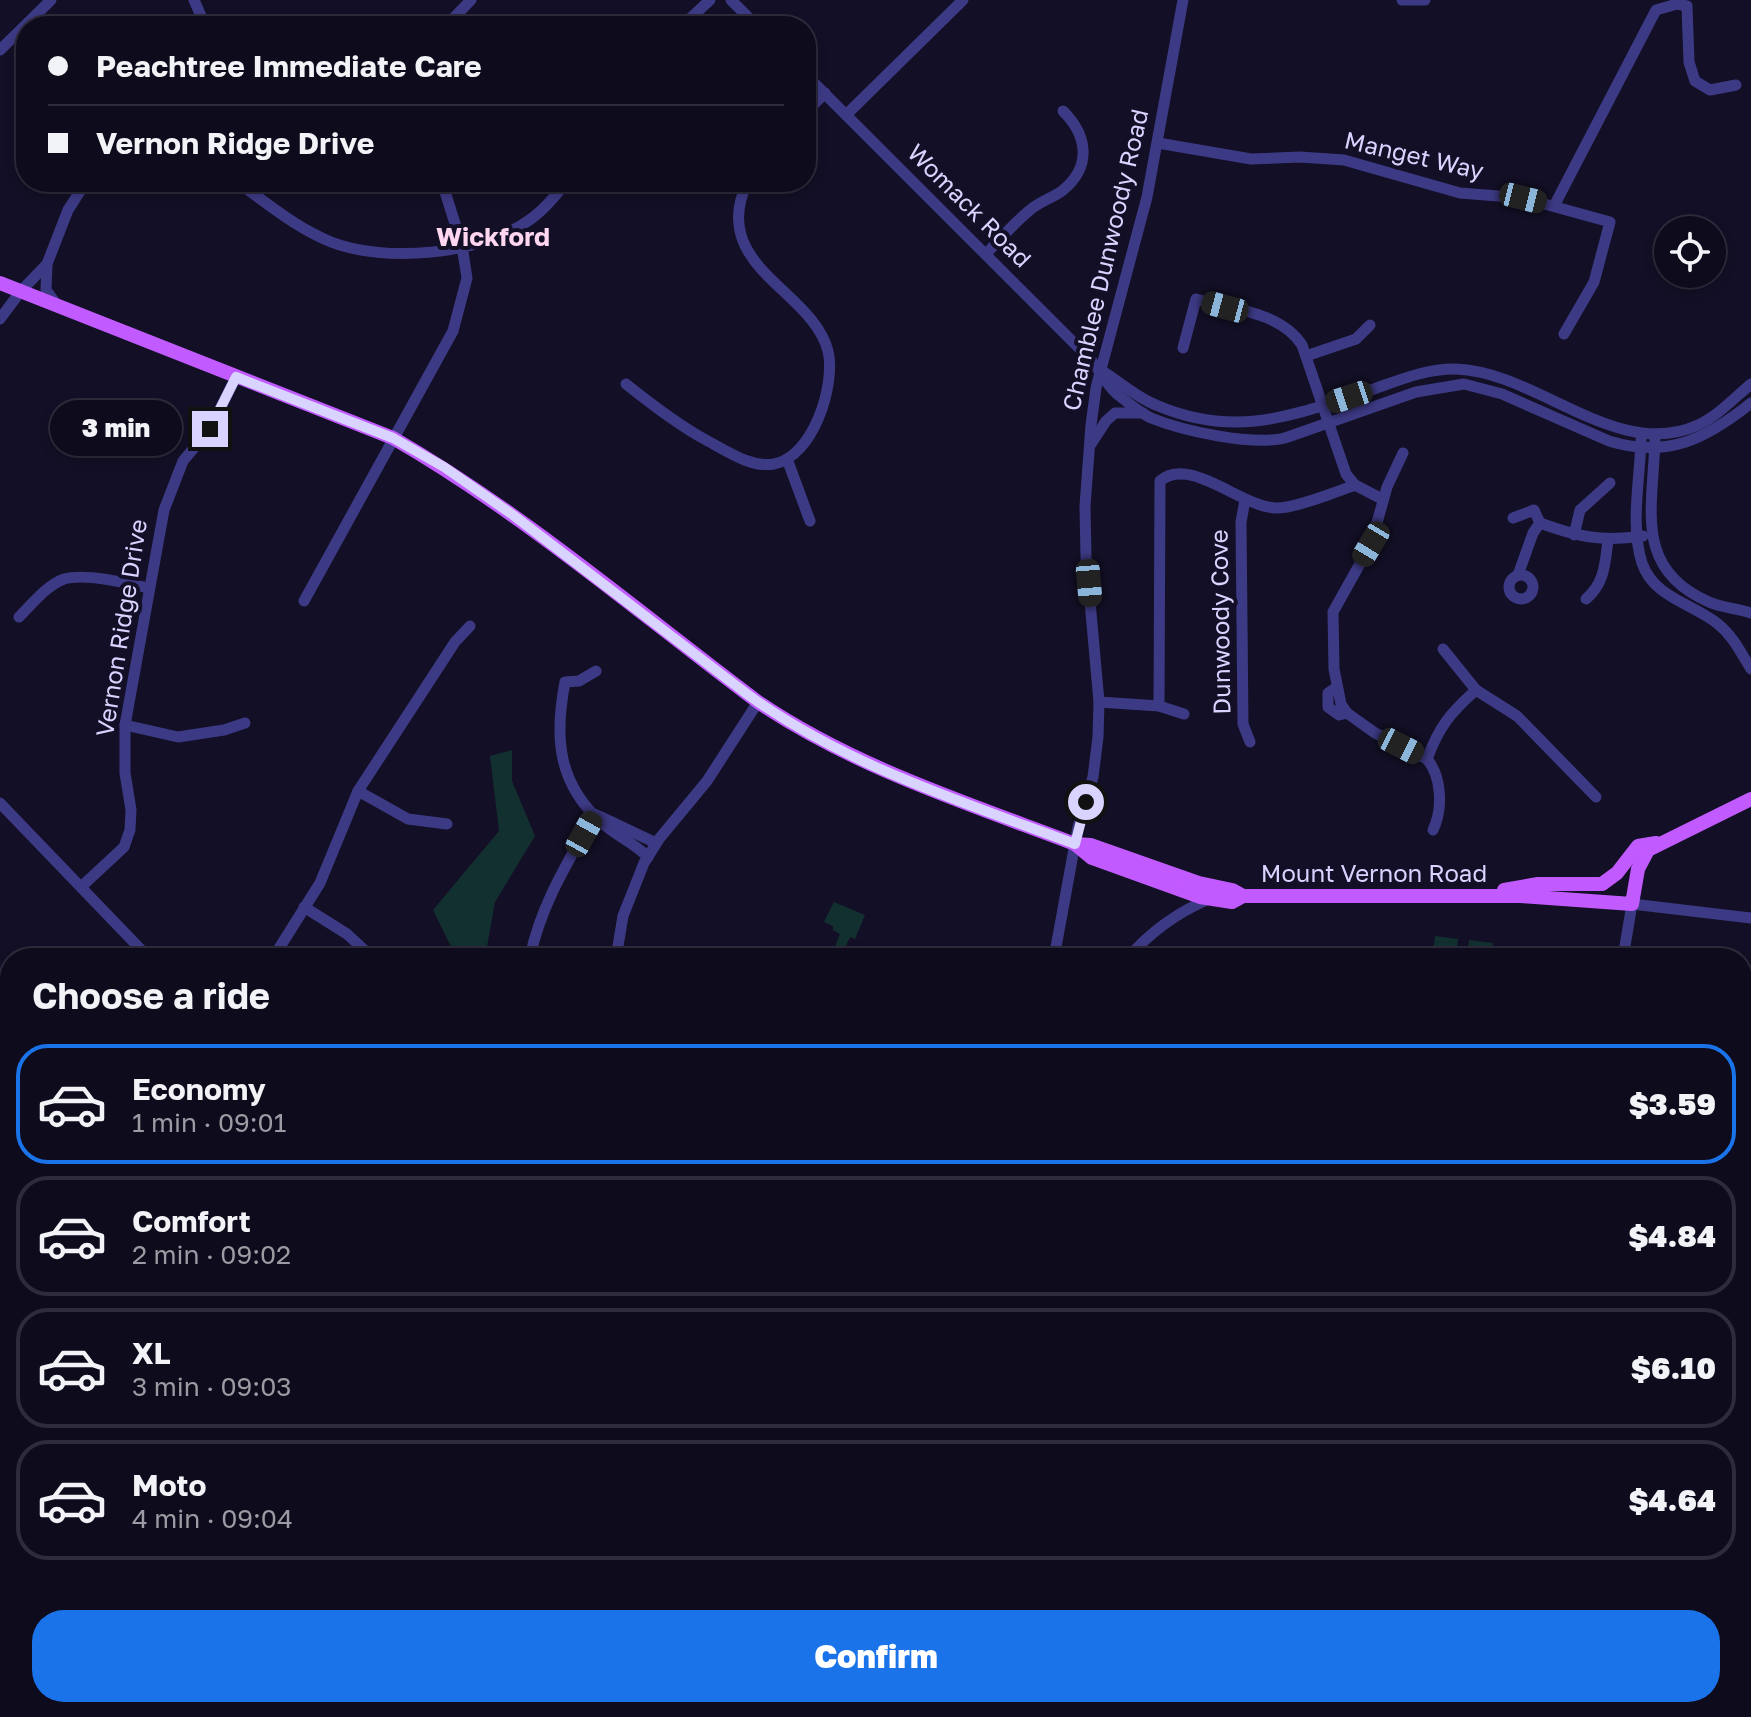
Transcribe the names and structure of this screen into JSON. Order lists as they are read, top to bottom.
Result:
{
  "streets": {
    "main road": ["Mount Vernon Road"],
    "street": [
      "Manget Way",
      "Womack Road",
      "Chamblee Dunwoody Road",
      "Dunwoody Cove",
      "Vernon Ridge Drive"
    ]
  },
  "crossings": [
    ["Manget Way", "Chamblee Dunwoody Road"],
    ["Womack Road", "Chamblee Dunwoody Road"],
    ["Chamblee Dunwoody Road", "Mount Vernon Road"],
    ["Vernon Ridge Drive", "Mount Vernon Road"]
  ],
  "districts": ["Wickford"],
  "page": {
    "banner": ["Peachtree Immediate Care", "Vernon Ridge Drive"],
    "bubble": "3 min",
    "heading": "Choose a ride",
    "list": [
      {
        "name": "Economy",
        "note": "1 min · 09:01",
        "value": "$3.59"
      },
      {
        "name": "Comfort",
        "note": "2 min · 09:02",
        "value": "$4.84"
      },
      {
        "name": "XL",
        "note": "3 min · 09:03",
        "value": "$6.10"
      },
      {
        "name": "Moto",
        "note": "4 min · 09:04",
        "value": "$4.64"
      }
    ],
    "buttons": "Confirm"
  }
}
